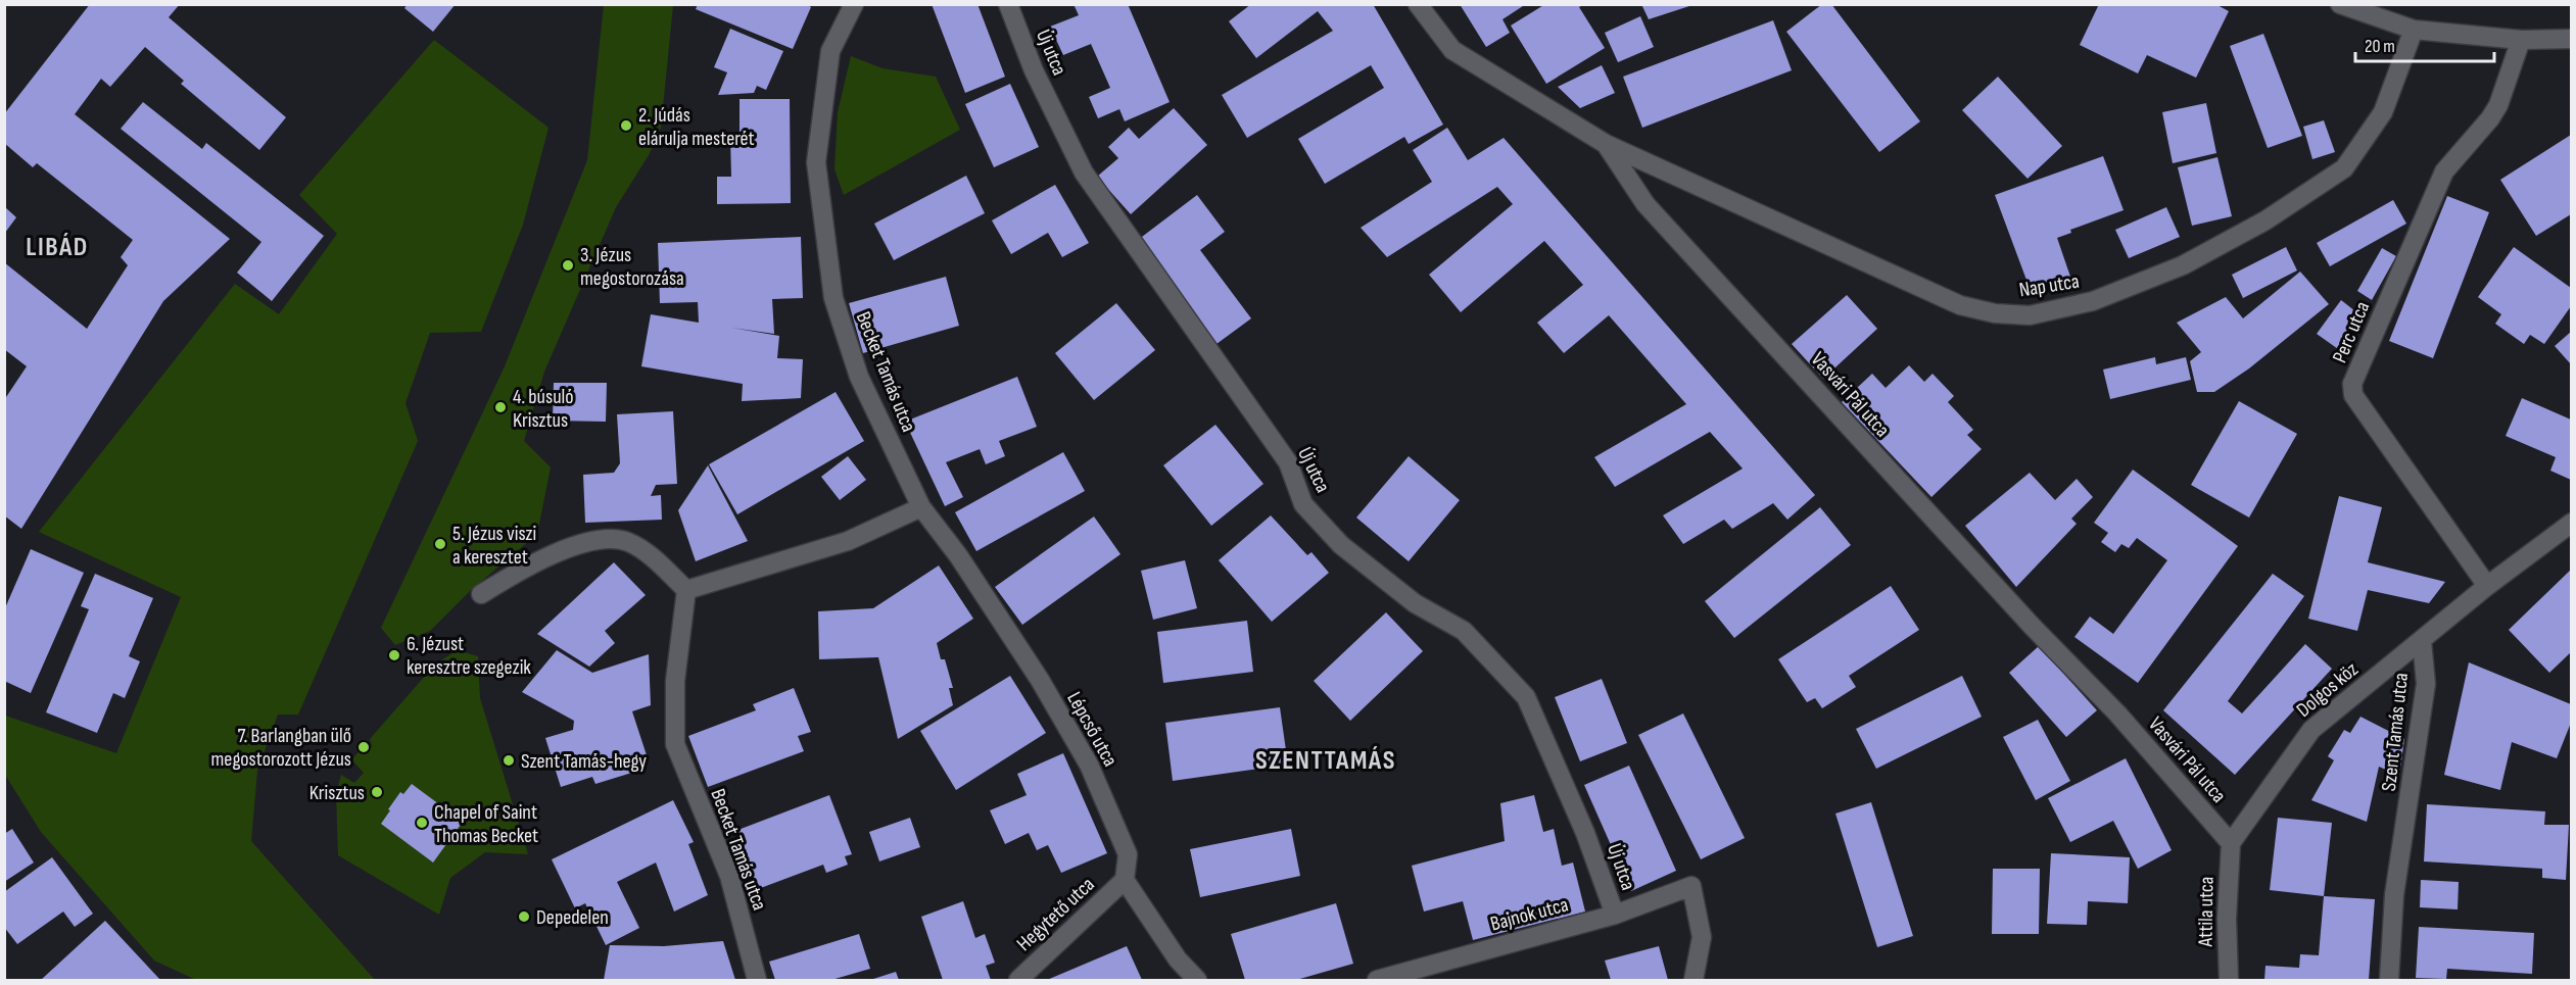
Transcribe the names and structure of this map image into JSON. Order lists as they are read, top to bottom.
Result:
{
  "streets": {
    "street": [
      "Új utca",
      "Nap utca",
      "Perc utca",
      "Becket Tamás utca",
      "Vasvári Pál utca",
      "Dolgos köz",
      "Lépcső utca",
      "Szent Tamás utca",
      "Attila utca",
      "Hegytető utca",
      "Bajnok utca"
    ]
  },
  "crossings": [
    ["Új utca", "Bajnok utca"],
    ["Nap utca", "Vasvári Pál utca"],
    ["Becket Tamás utca", "Lépcső utca"],
    ["Vasvári Pál utca", "Dolgos köz"],
    ["Vasvári Pál utca", "Attila utca"],
    ["Dolgos köz", "Szent Tamás utca"],
    ["Dolgos köz", "Attila utca"],
    ["Lépcső utca", "Hegytető utca"]
  ],
  "districts": ["LIBÁD", "SZENTTAMÁS"],
  "places": [
    "2. Júdás elárulja mesterét",
    "3. Jézus megostorozása",
    "4. búsuló Krisztus",
    "5. Jézus viszi a keresztet",
    "6. Jézust keresztre szegezik",
    "7. Barlangban ülő megostorozott Jézus",
    "Szent Tamás-hegy",
    "Krisztus",
    "Chapel of Saint Thomas Becket",
    "Depedelen"
  ],
  "scale_bar": "20 m"
}
